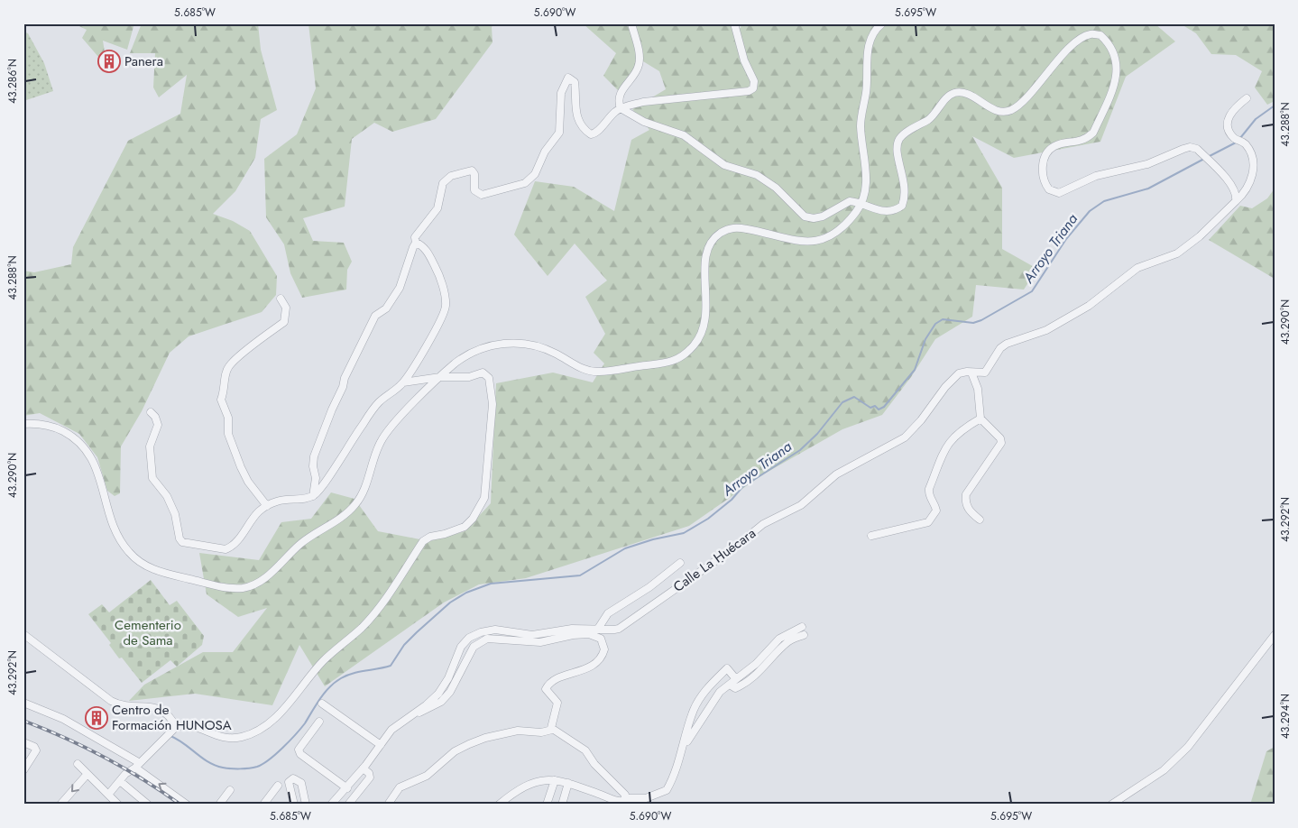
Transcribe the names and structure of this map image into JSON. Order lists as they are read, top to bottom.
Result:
{
  "streets": {
    "street": ["Calle La Ḥuécara"]
  },
  "water": ["Arroyo Triana"],
  "parks": ["Cementerio de Sama"],
  "places": {
    "building": ["Panera", "Centro de Formación HUNOSA"]
  },
  "coordinates": [
    "5.685°W",
    "5.690°W",
    "5.695°W",
    "43.286°N",
    "43.288°N",
    "43.290°N",
    "43.292°N",
    "43.294°N"
  ]
}
